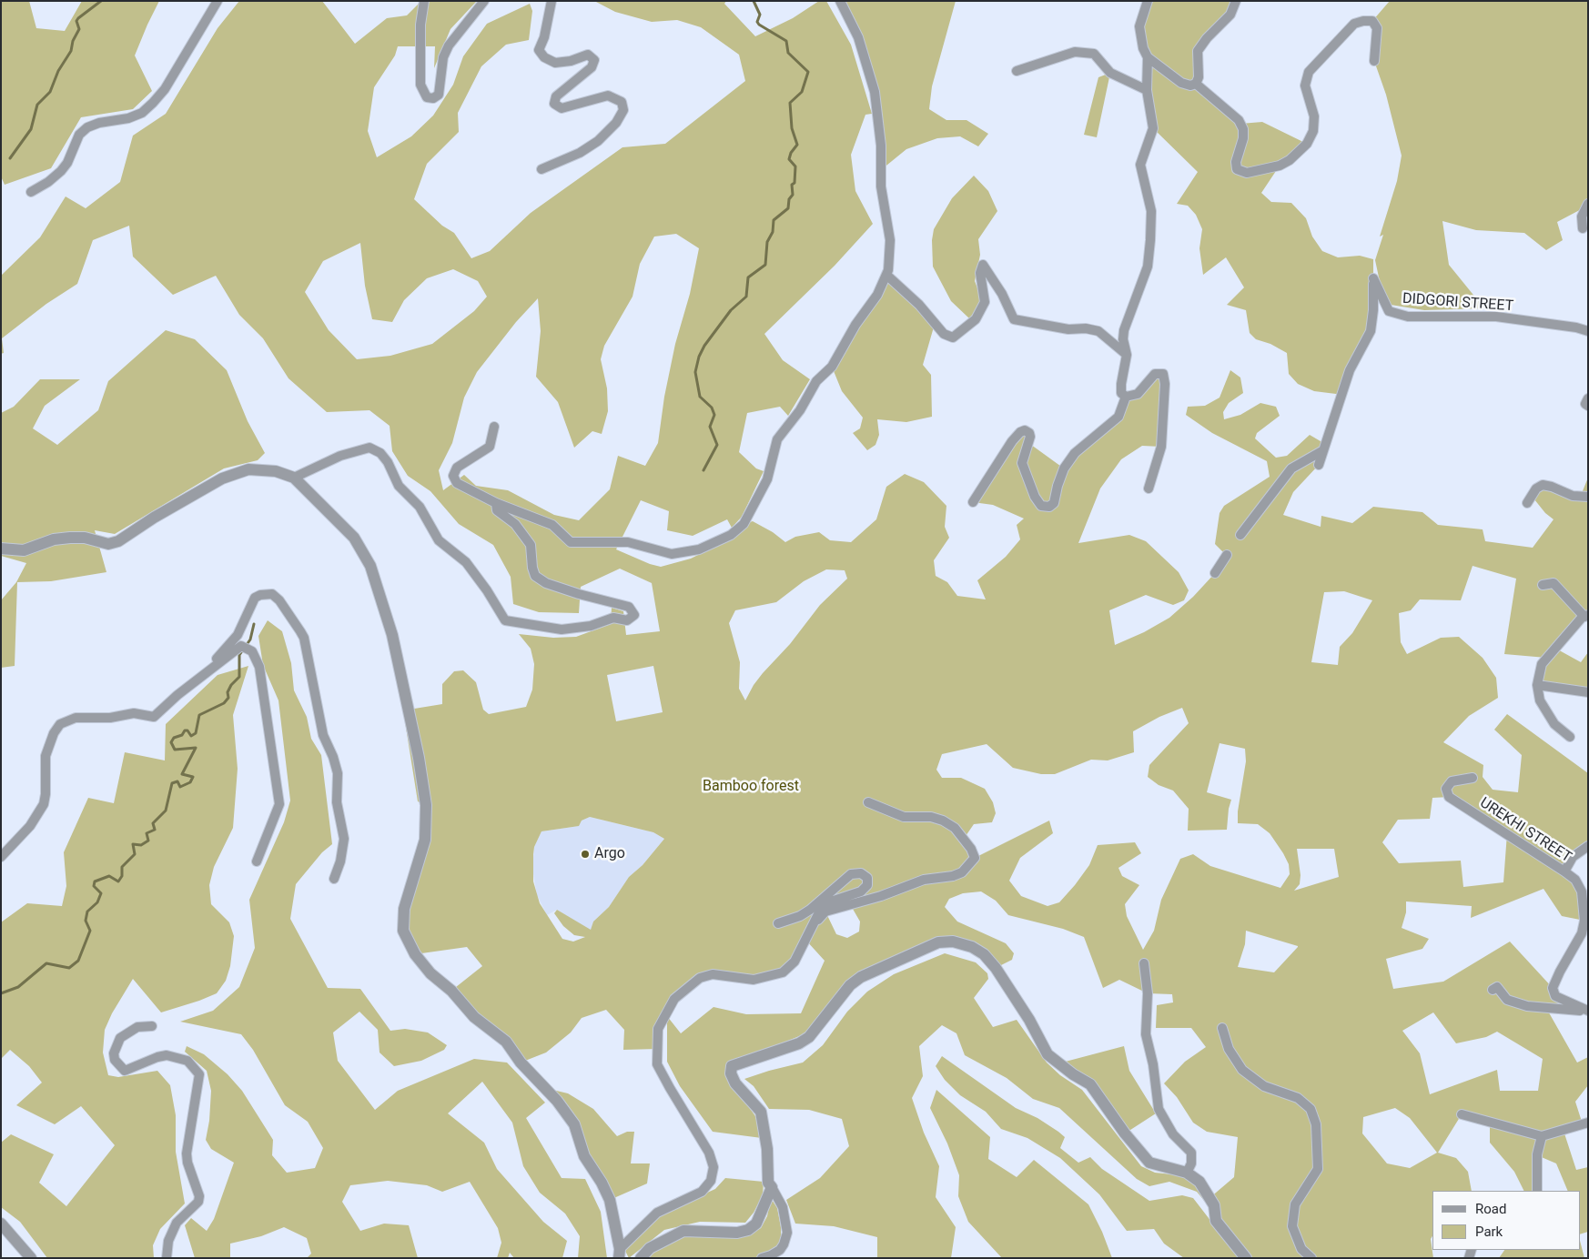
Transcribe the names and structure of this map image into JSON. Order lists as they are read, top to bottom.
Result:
{
  "streets": {
    "street": ["DIDGORI STREET", "UREKHI STREET"]
  },
  "parks": ["Bamboo forest"],
  "places": ["Argo"],
  "legend": ["Road", "Park"]
}
